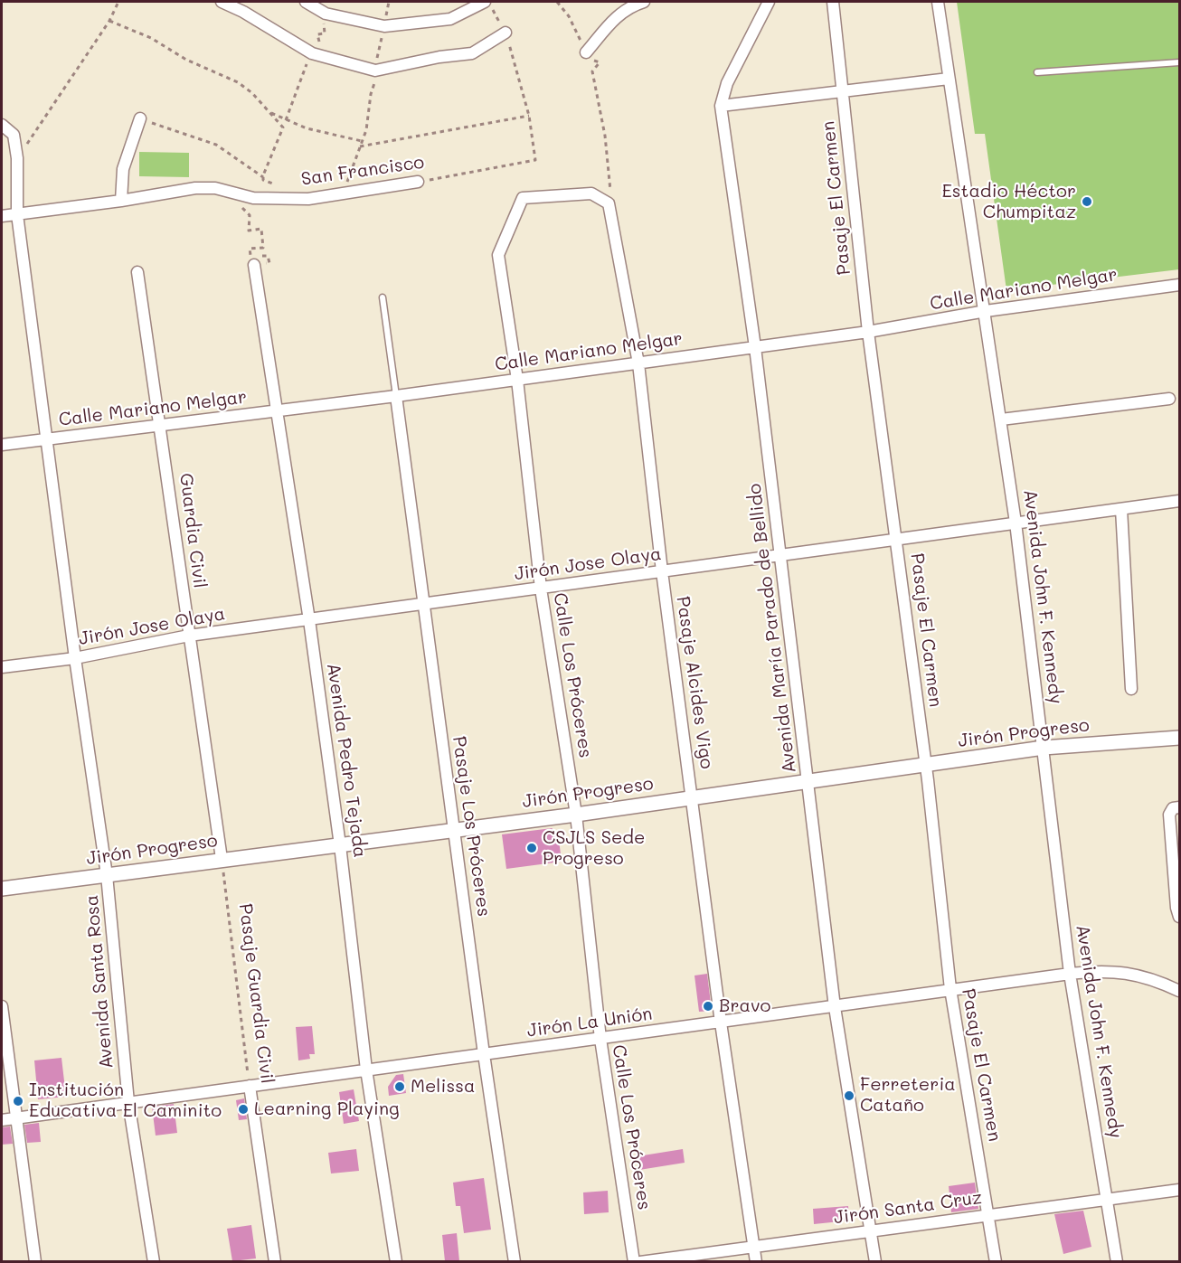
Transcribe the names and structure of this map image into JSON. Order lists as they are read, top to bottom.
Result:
{
  "streets": {
    "street": [
      "San Francisco",
      "Pasaje El Carmen",
      "Calle Mariano Melgar",
      "Guardia Civil",
      "Jirón Jose Olaya",
      "Avenida John F. Kennedy",
      "Avenida María Parado de Bellido",
      "Calle Los Próceres",
      "Pasaje Alcides Vigo",
      "Jirón Progreso",
      "Avenida Pedro Tejada",
      "Pasaje Los Próceres",
      "Avenida Santa Rosa",
      "Pasaje Guardia Civil",
      "Jirón La Unión",
      "Jirón Santa Cruz"
    ]
  },
  "crossings": [
    ["San Francisco", "Avenida Santa Rosa"],
    ["Pasaje El Carmen", "Calle Mariano Melgar"],
    ["Pasaje El Carmen", "Jirón Jose Olaya"],
    ["Pasaje El Carmen", "Jirón Progreso"],
    ["Pasaje El Carmen", "Jirón La Unión"],
    ["Pasaje El Carmen", "Jirón Santa Cruz"],
    ["Calle Mariano Melgar", "Guardia Civil"],
    ["Calle Mariano Melgar", "Avenida John F. Kennedy"],
    ["Calle Mariano Melgar", "Avenida María Parado de Bellido"],
    ["Calle Mariano Melgar", "Calle Los Próceres"],
    ["Calle Mariano Melgar", "Pasaje Alcides Vigo"],
    ["Calle Mariano Melgar", "Avenida Pedro Tejada"],
    ["Calle Mariano Melgar", "Pasaje Los Próceres"],
    ["Calle Mariano Melgar", "Avenida Santa Rosa"],
    ["Guardia Civil", "Jirón Jose Olaya"],
    ["Guardia Civil", "Jirón Progreso"],
    ["Guardia Civil", "Pasaje Guardia Civil"],
    ["Jirón Jose Olaya", "Avenida John F. Kennedy"],
    ["Jirón Jose Olaya", "Avenida María Parado de Bellido"],
    ["Jirón Jose Olaya", "Calle Los Próceres"],
    ["Jirón Jose Olaya", "Pasaje Alcides Vigo"],
    ["Jirón Jose Olaya", "Avenida Pedro Tejada"],
    ["Jirón Jose Olaya", "Pasaje Los Próceres"],
    ["Jirón Jose Olaya", "Avenida Santa Rosa"],
    ["Avenida John F. Kennedy", "Jirón Progreso"],
    ["Avenida John F. Kennedy", "Jirón La Unión"],
    ["Avenida John F. Kennedy", "Jirón Santa Cruz"],
    ["Avenida María Parado de Bellido", "Jirón Progreso"],
    ["Avenida María Parado de Bellido", "Jirón La Unión"],
    ["Avenida María Parado de Bellido", "Jirón Santa Cruz"],
    ["Calle Los Próceres", "Pasaje Alcides Vigo"],
    ["Calle Los Próceres", "Jirón Progreso"],
    ["Calle Los Próceres", "Jirón La Unión"],
    ["Pasaje Alcides Vigo", "Jirón Progreso"],
    ["Jirón Progreso", "Avenida Pedro Tejada"],
    ["Jirón Progreso", "Pasaje Los Próceres"],
    ["Jirón Progreso", "Avenida Santa Rosa"],
    ["Jirón Progreso", "Pasaje Guardia Civil"],
    ["Avenida Pedro Tejada", "Jirón La Unión"],
    ["Pasaje Los Próceres", "Jirón La Unión"],
    ["Avenida Santa Rosa", "Jirón La Unión"],
    ["Pasaje Guardia Civil", "Jirón La Unión"]
  ],
  "places": [
    "Estadio Héctor Chumpitaz",
    "CSJLS Sede Progreso",
    "Bravo",
    "Melissa",
    "Ferreteria Cataño",
    "Institución Educativa El Caminito",
    "Learning Playing"
  ]
}
